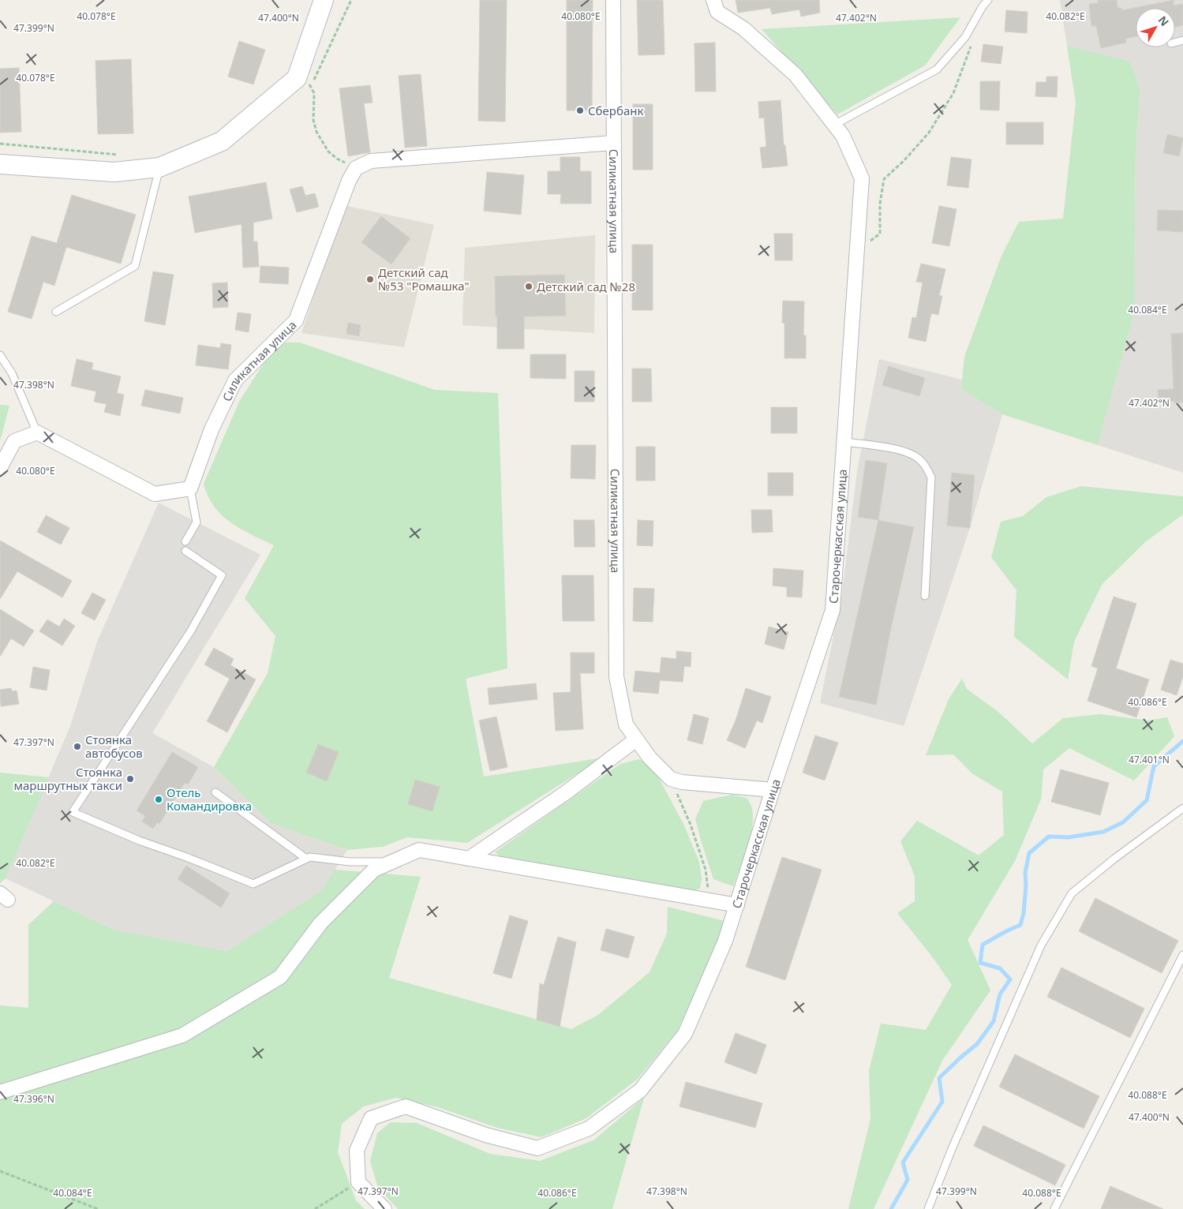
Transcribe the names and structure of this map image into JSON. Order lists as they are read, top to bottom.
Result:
{
  "streets": {
    "street": ["Силикатная улица", "Старочеркасская улица"]
  },
  "places": [
    "Сбербанк",
    "Детский сад №53 \"Ромашка\"",
    "Детский сад №28",
    "Стоянка автобусов",
    "Стоянка маршрутных такси",
    "Отель Командировка"
  ],
  "north": "top right",
  "coordinates": [
    "40.078°E",
    "40.080°E",
    "40.082°E",
    "47.402°N",
    "47.400°N",
    "47.399°N",
    "40.084°E",
    "47.398°N",
    "40.086°E",
    "47.397°N",
    "47.401°N",
    "40.088°E",
    "47.396°N"
  ]
}
